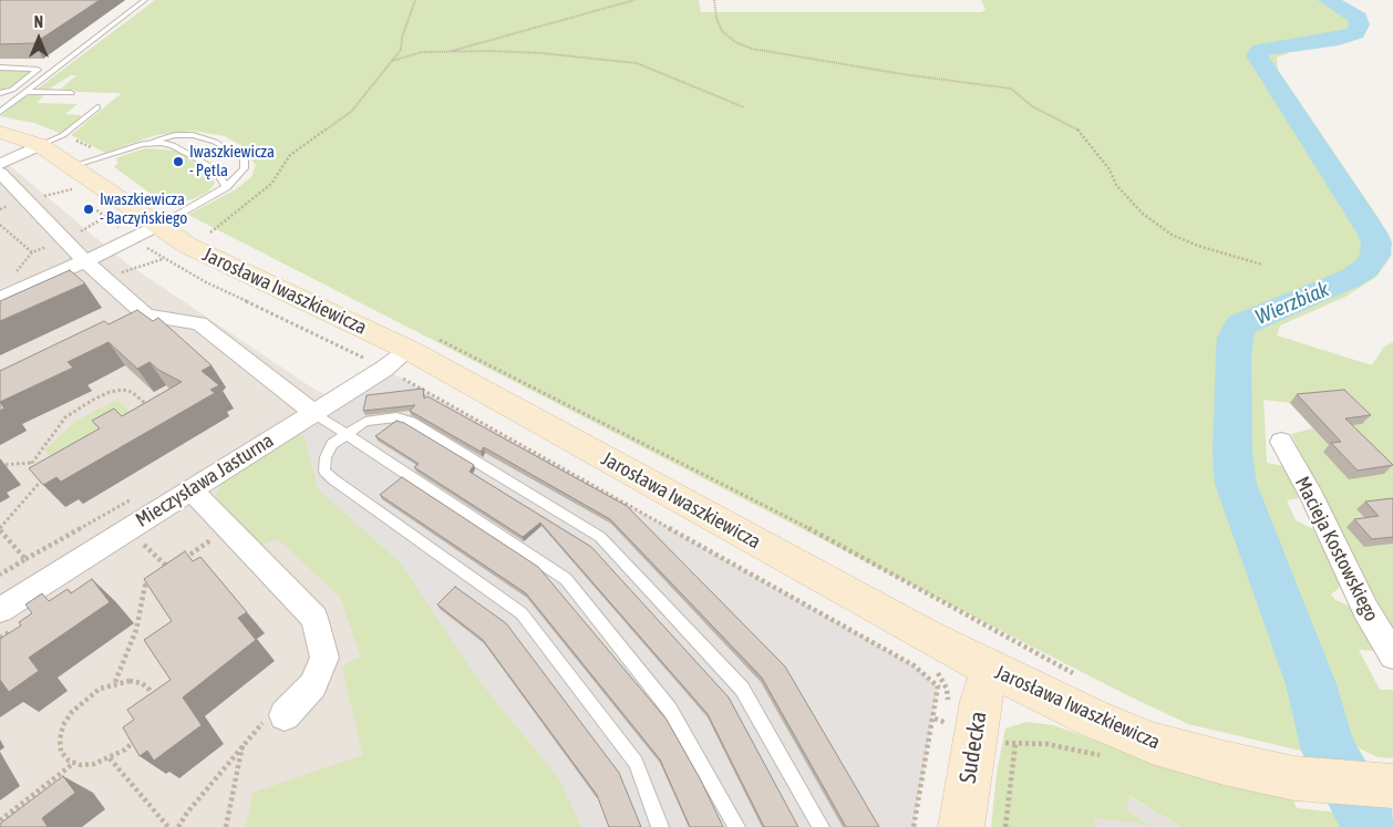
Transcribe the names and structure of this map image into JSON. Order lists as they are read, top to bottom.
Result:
{
  "streets": {
    "street": [
      "Jarosława Iwaszkiewicza",
      "Mieczysława Jasturna",
      "Macieja Kostowskiego",
      "Sudecka"
    ]
  },
  "crossings": [
    ["Jarosława Iwaszkiewicza", "Mieczysława Jasturna"],
    ["Jarosława Iwaszkiewicza", "Sudecka"]
  ],
  "water": ["Wierzbiak"],
  "places": ["Iwaszkiewicza - Pętla", "Iwaszkiewicza - Baczyńskiego"],
  "north": "top"
}
